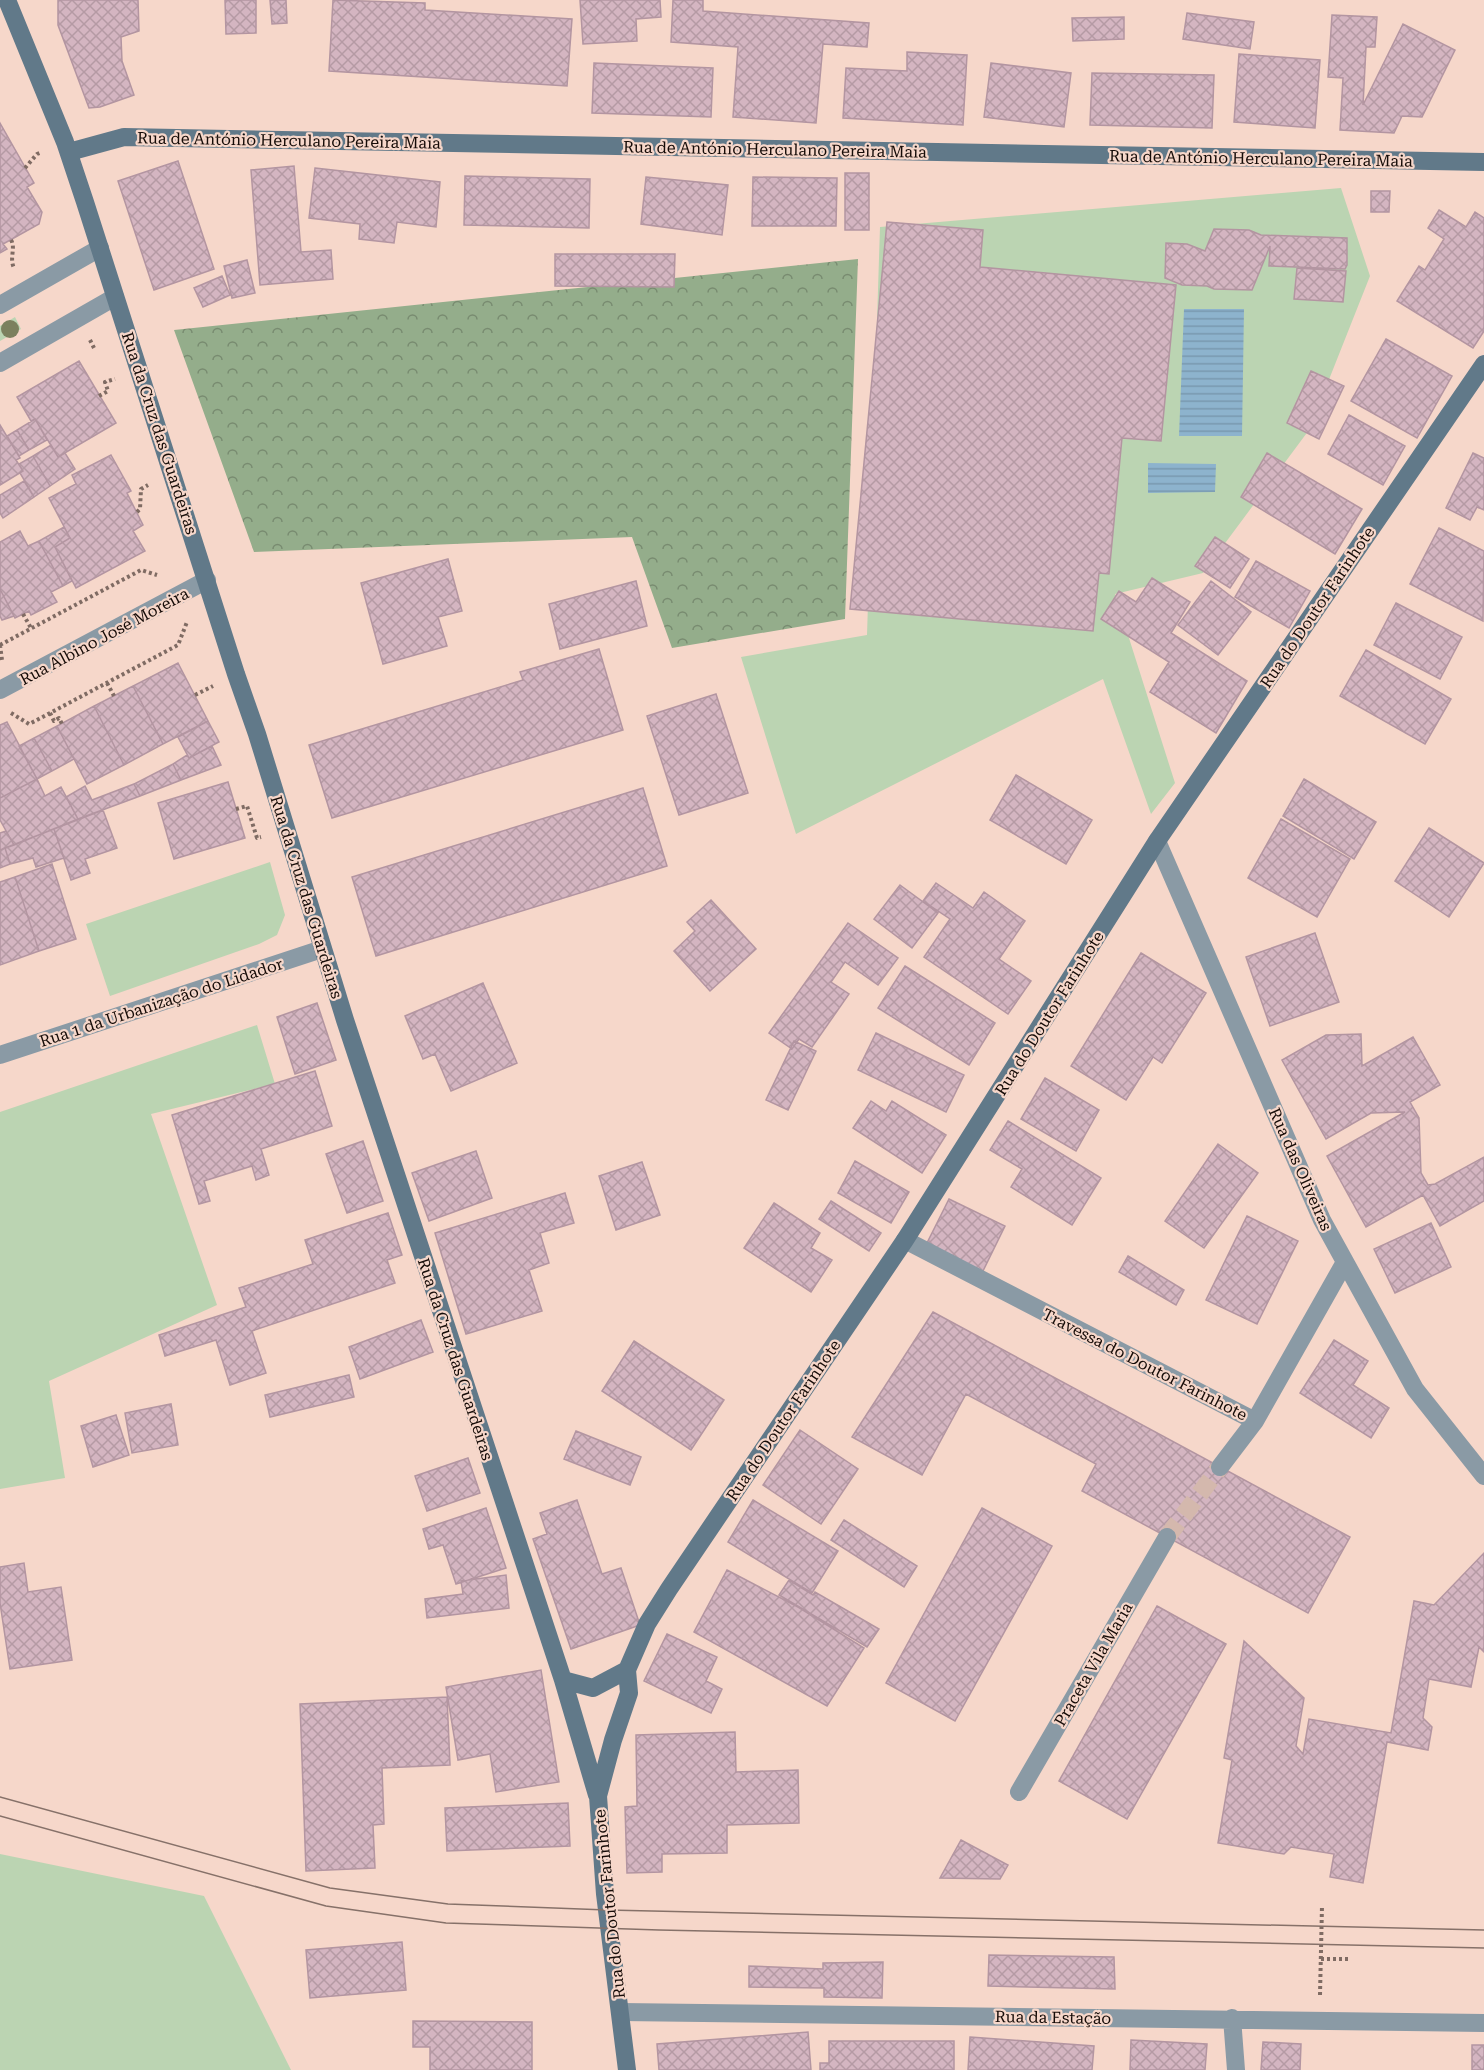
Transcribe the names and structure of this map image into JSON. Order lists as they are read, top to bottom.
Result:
{
  "streets": {
    "street": [
      "Rua de António Herculano Pereira Maia",
      "Rua da Cruz das Guardeiras",
      "Rua do Doutor Farinhote",
      "Rua Albino José Moreira",
      "Rua 1 da Urbanização do Lidador",
      "Rua das Oliveiras",
      "Travessa do Doutor Farinhote",
      "Praceta Vila Maria",
      "Rua da Estação"
    ]
  },
  "crossings": [
    ["Rua de António Herculano Pereira Maia", "Rua da Cruz das Guardeiras"],
    ["Rua da Cruz das Guardeiras", "Rua do Doutor Farinhote"],
    ["Rua da Cruz das Guardeiras", "Rua Albino José Moreira"],
    ["Rua da Cruz das Guardeiras", "Rua 1 da Urbanização do Lidador"],
    ["Rua do Doutor Farinhote", "Rua das Oliveiras"],
    ["Rua do Doutor Farinhote", "Travessa do Doutor Farinhote"],
    ["Rua do Doutor Farinhote", "Rua da Estação"],
    ["Rua das Oliveiras", "Travessa do Doutor Farinhote"]
  ]
}
